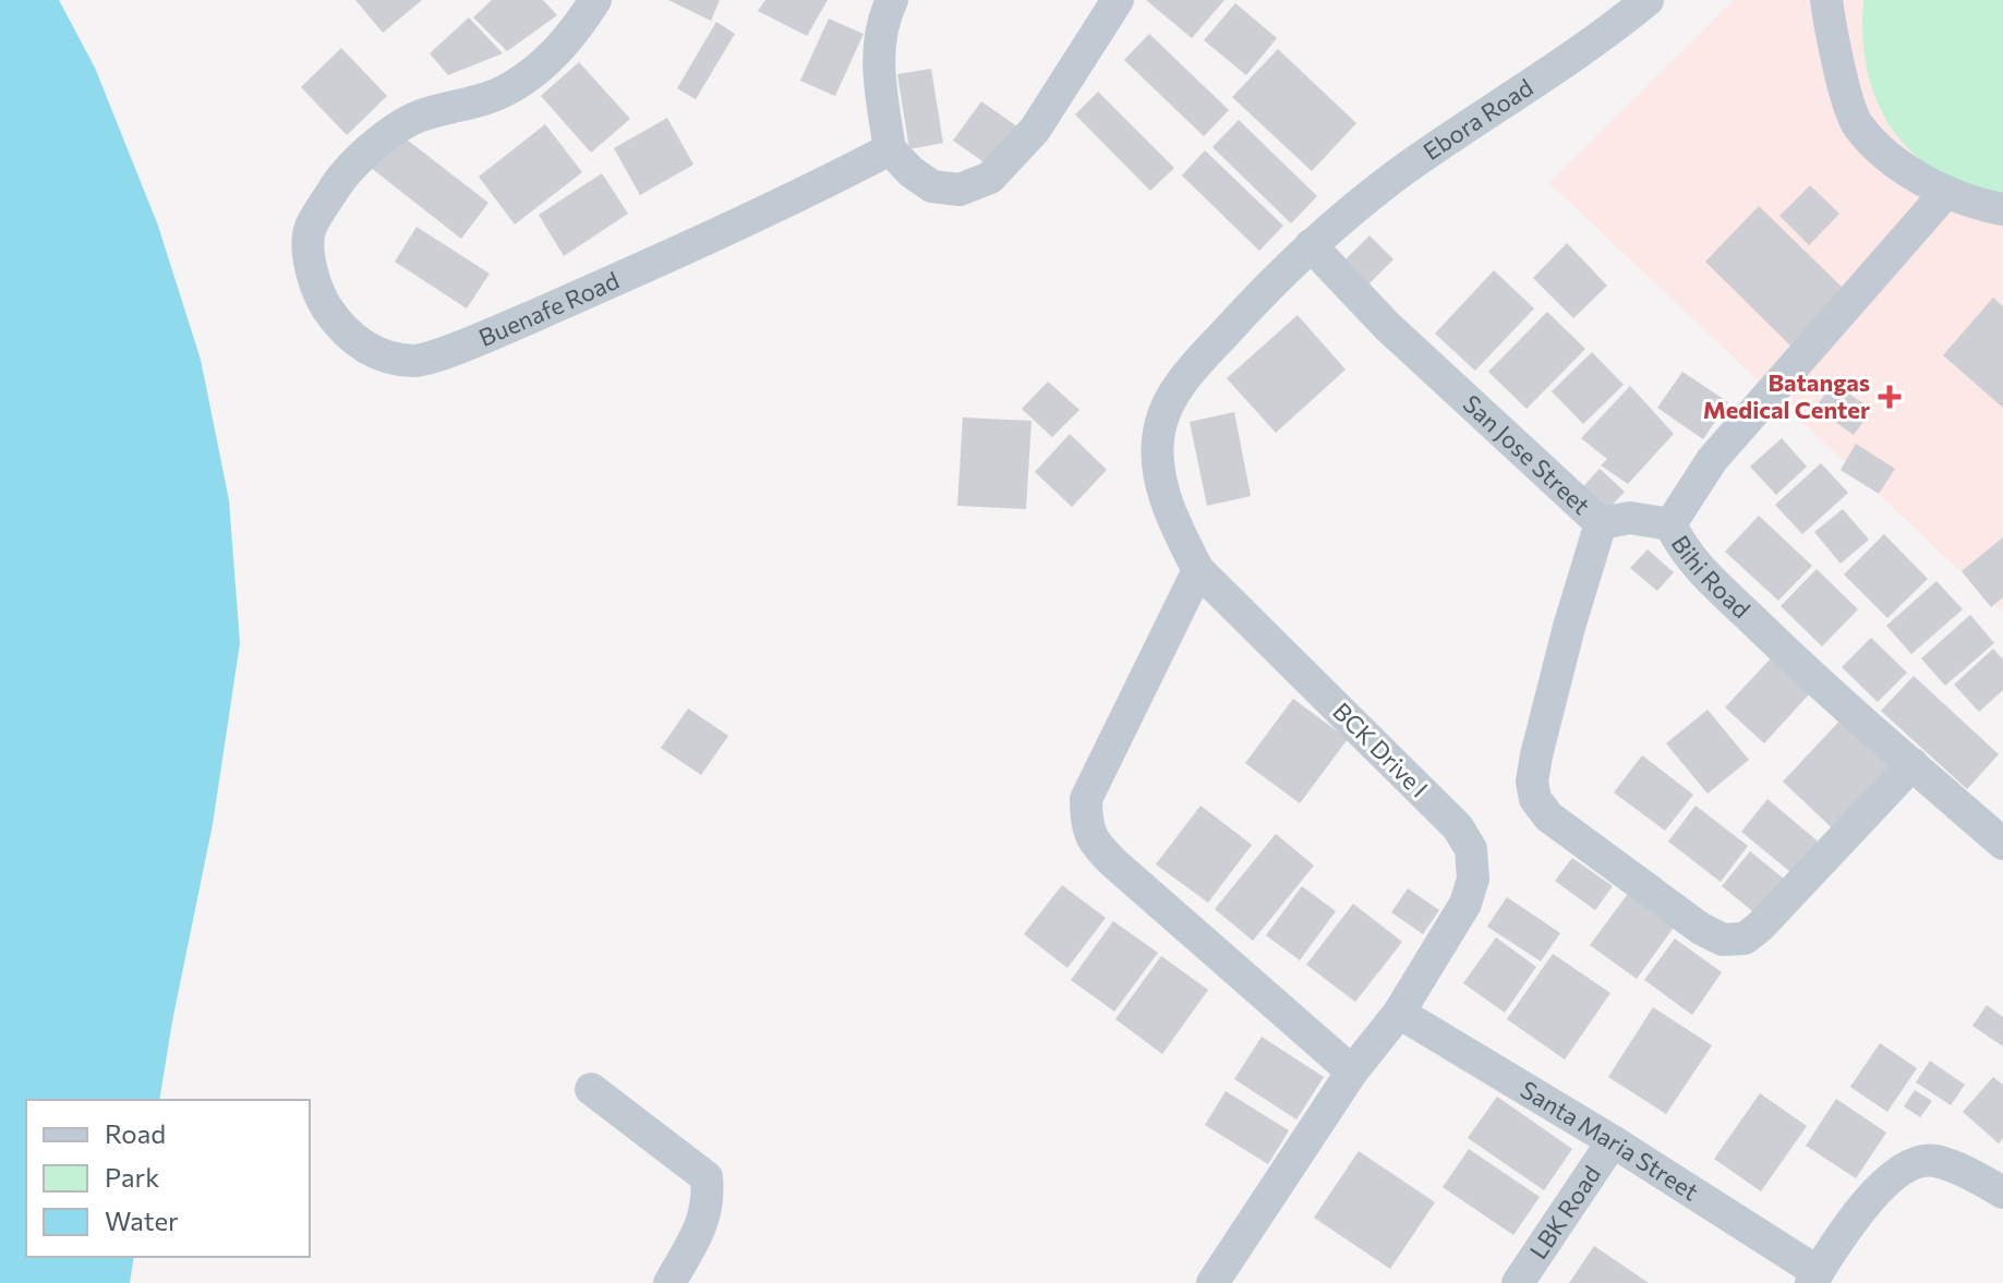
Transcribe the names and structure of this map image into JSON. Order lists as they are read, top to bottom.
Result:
{
  "streets": {
    "street": [
      "Ebora Road",
      "Buenafe Road",
      "San Jose Street",
      "Bihi Road",
      "BCK Drive I",
      "Santa Maria Street",
      "LBK Road"
    ]
  },
  "crossings": [
    ["Ebora Road", "San Jose Street"],
    ["Ebora Road", "BCK Drive I"],
    ["San Jose Street", "Bihi Road"],
    ["San Jose Street", "BCK Drive I"],
    ["BCK Drive I", "Santa Maria Street"],
    ["Santa Maria Street", "LBK Road"]
  ],
  "places": {
    "health": ["Batangas Medical Center"]
  },
  "legend": ["Road", "Park", "Water"]
}
